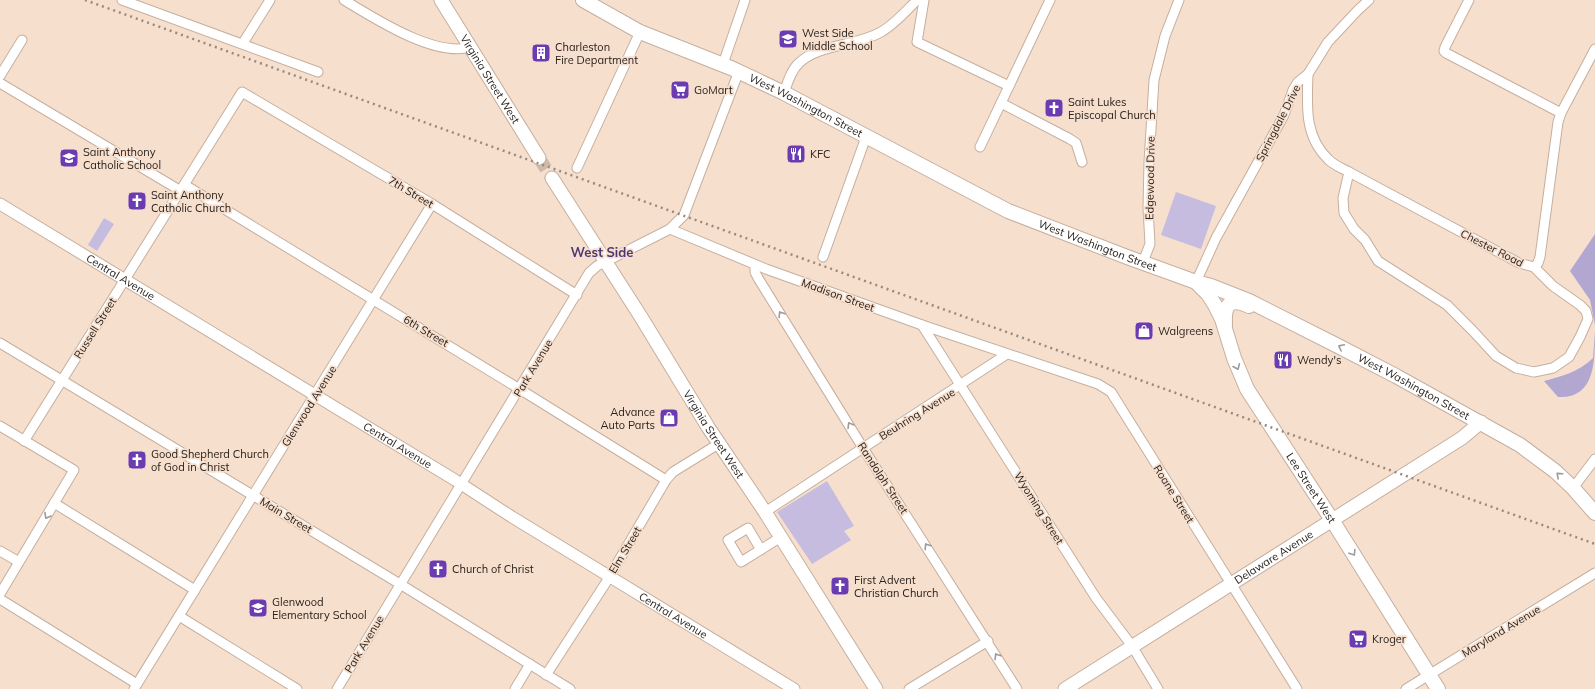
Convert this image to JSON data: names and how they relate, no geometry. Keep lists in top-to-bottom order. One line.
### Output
{"streets":{"main road":["Virginia Street West","West Washington Street","Lee Street West","Delaware Avenue"],"street":["Springdale Drive","Edgewood Drive","7th Street","Chester Road","Central Avenue","Madison Street","Russell Street","6th Street","Park Avenue","Glenwood Avenue","Beuhring Avenue","Randolph Street","Roane Street","Wyoming Street","Main Street","Elm Street","Maryland Avenue"]},"crossings":[["Virginia Street West","Park Avenue"],["Virginia Street West","Beuhring Avenue"],["Virginia Street West","Elm Street"],["West Washington Street","Springdale Drive"],["West Washington Street","Edgewood Drive"],["West Washington Street","Park Avenue"],["West Washington Street","Lee Street West"],["West Washington Street","Delaware Avenue"],["Springdale Drive","Chester Road"],["Springdale Drive","Lee Street West"],["7th Street","Russell Street"],["7th Street","Park Avenue"],["7th Street","Glenwood Avenue"],["Central Avenue","Russell Street"],["Central Avenue","Park Avenue"],["Central Avenue","Glenwood Avenue"],["Central Avenue","Elm Street"],["Madison Street","Park Avenue"],["Madison Street","Beuhring Avenue"],["Madison Street","Randolph Street"],["Madison Street","Roane Street"],["Madison Street","Wyoming Street"],["Russell Street","6th Street"],["Russell Street","Main Street"],["6th Street","Park Avenue"],["6th Street","Glenwood Avenue"],["6th Street","Elm Street"],["Park Avenue","Main Street"],["Glenwood Avenue","Main Street"],["Beuhring Avenue","Randolph Street"],["Beuhring Avenue","Roane Street"],["Beuhring Avenue","Wyoming Street"],["Lee Street West","Delaware Avenue"],["Lee Street West","Maryland Avenue"],["Roane Street","Delaware Avenue"],["Wyoming Street","Delaware Avenue"],["Main Street","Elm Street"]],"one_way":["Randolph Street","Lee Street West"],"districts":["West Side"],"places":{"school or university":["West Side Middle School","Saint Anthony Catholic School","Glenwood Elementary School"],"building":["Charleston Fire Department"],"supermarket":["GoMart","Kroger"],"church":["Saint Lukes Episcopal Church","Saint Anthony Catholic Church","Good Shepherd Church of God in Christ","Church of Christ","First Advent Christian Church"],"restaurant":["KFC","Wendy's"],"shop":["Walgreens","Advance Auto Parts"]}}
